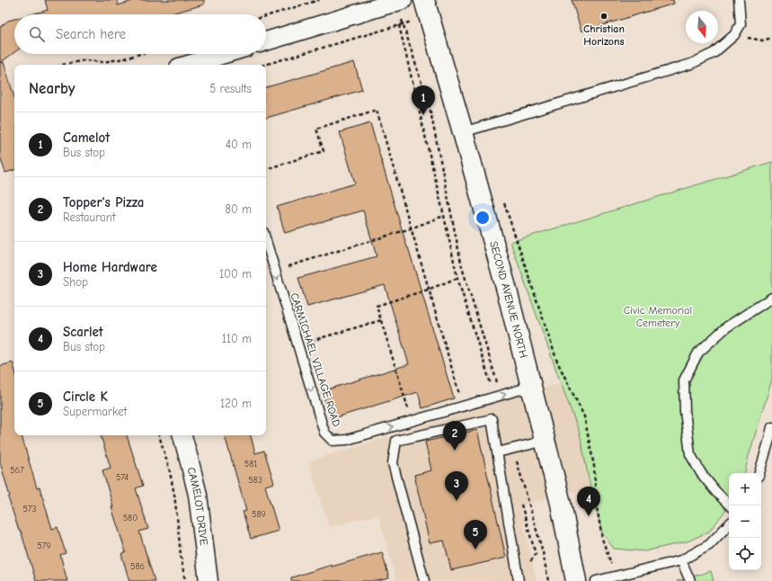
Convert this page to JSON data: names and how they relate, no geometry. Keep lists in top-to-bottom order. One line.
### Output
{"streets":{"main road":["SECOND AVENUE NORTH"],"street":["CAMELOT DRIVE"],"lane":["CARMICHAEL VILLAGE ROAD"]},"crossings":[["SECOND AVENUE NORTH","CARMICHAEL VILLAGE ROAD"]],"parks":["Civic Memorial Cemetery"],"places":["Christian Horizons"],"house_numbers":["581","567","574","583","573","589","580","579","586"],"north":"bottom","page":{"search":"Search here","heading":["Nearby","5 results"],"pins":["1","2","3","4","5"],"list":[{"mark":"1","name":"Camelot","note":"Bus stop","value":"40 m"},{"mark":"2","name":"Topper's Pizza","note":"Restaurant","value":"80 m"},{"mark":"3","name":"Home Hardware","note":"Shop","value":"100 m"},{"mark":"4","name":"Scarlet","note":"Bus stop","value":"110 m"},{"mark":"5","name":"Circle K","note":"Supermarket","value":"120 m"}],"map_buttons":["+","−"]}}
